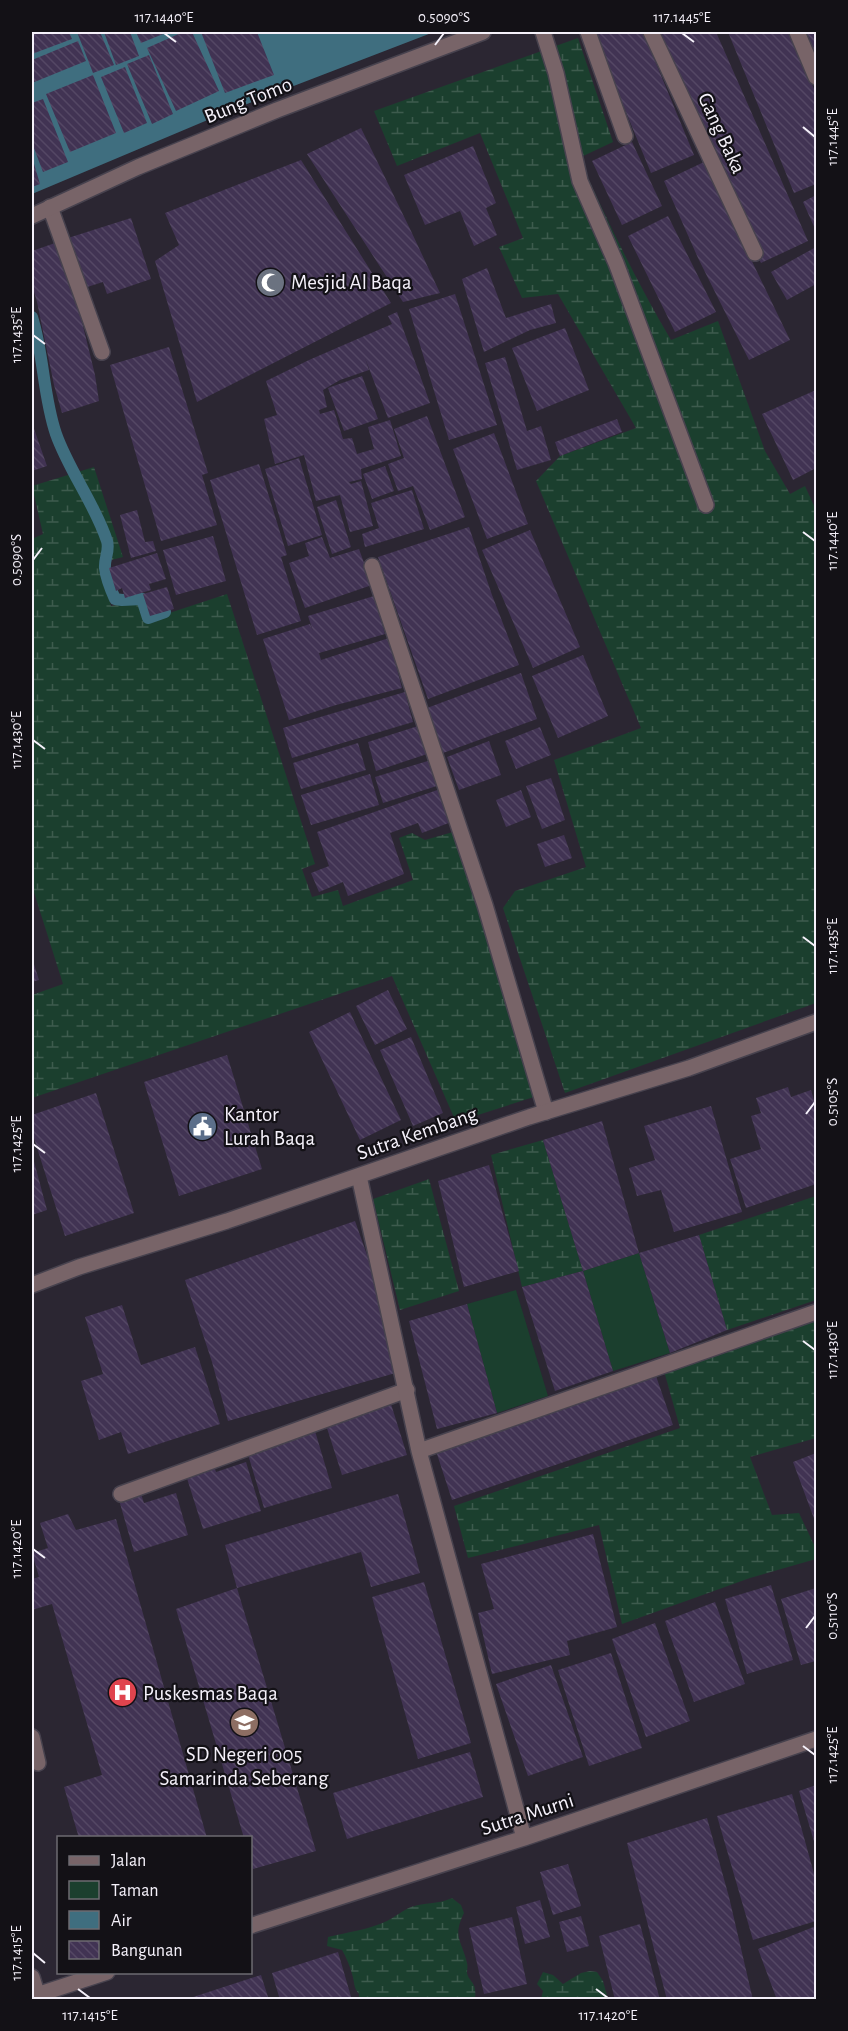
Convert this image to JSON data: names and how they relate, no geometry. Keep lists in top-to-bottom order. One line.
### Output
{"streets":{"street":["Bung Tomo","Gang Baka","Sutra Kembang","Sutra Murni"]},"places":{"mosque":["Mesjid Al Baqa"],"public building":["Kantor Lurah Baqa"],"hospital":["Puskesmas Baqa"],"school or university":["SD Negeri 005 Samarinda Seberang"]},"legend":["Jalan","Taman","Air","Bangunan"],"coordinates":["117.1440°E","0.5090°S","117.1445°E","117.1435°E","117.1430°E","0.5105°S","117.1425°E","117.1420°E","0.5110°S","117.1415°E"]}
